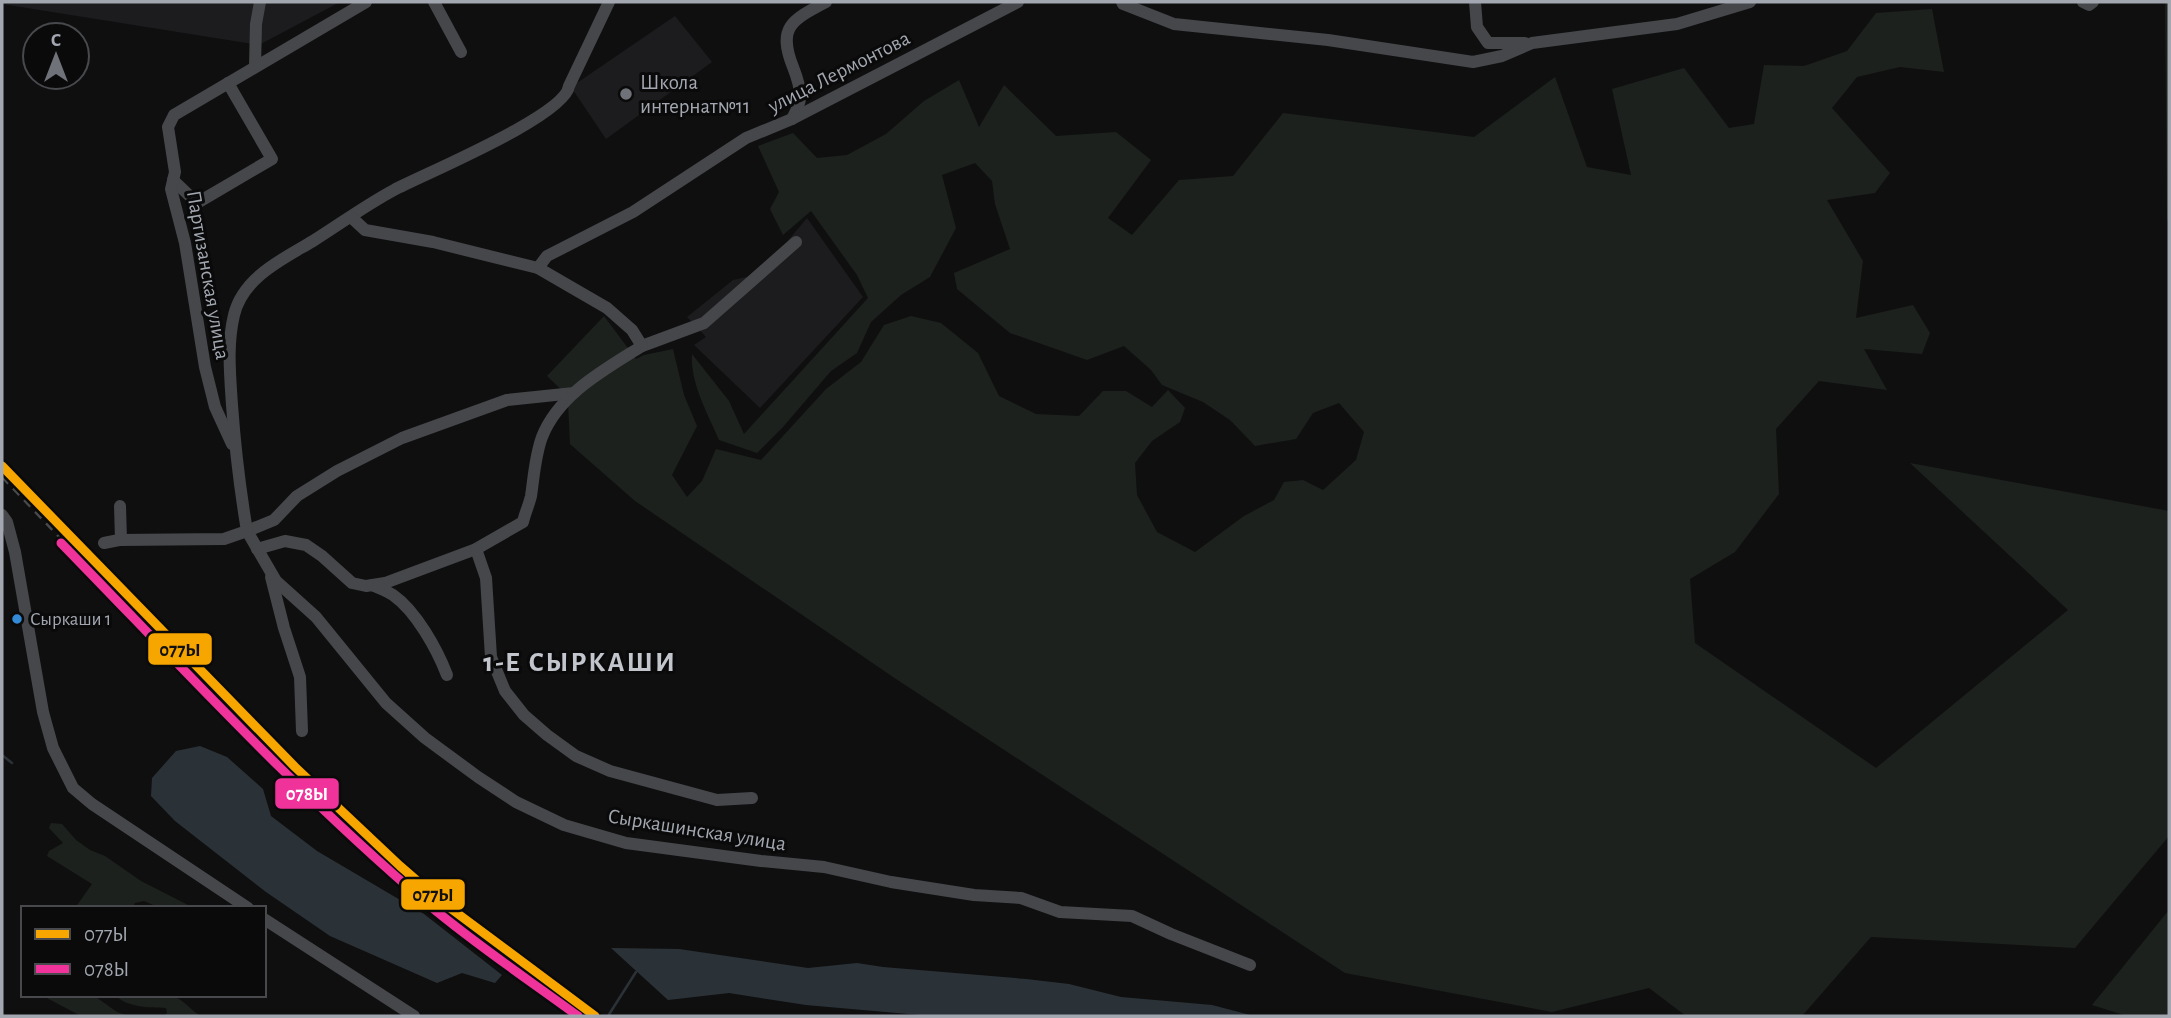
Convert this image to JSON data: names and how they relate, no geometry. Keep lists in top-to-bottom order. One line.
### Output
{"streets":{"street":["улица Лермонтова","Партизанская улица","Сыркашинская улица"]},"districts":["1-Е СЫРКАШИ"],"places":["Школа интернат№11","Сыркаши 1"],"lines":["transit line 077Ы","transit line 078Ы"],"legend":["077Ы","078Ы"],"north":"top"}
